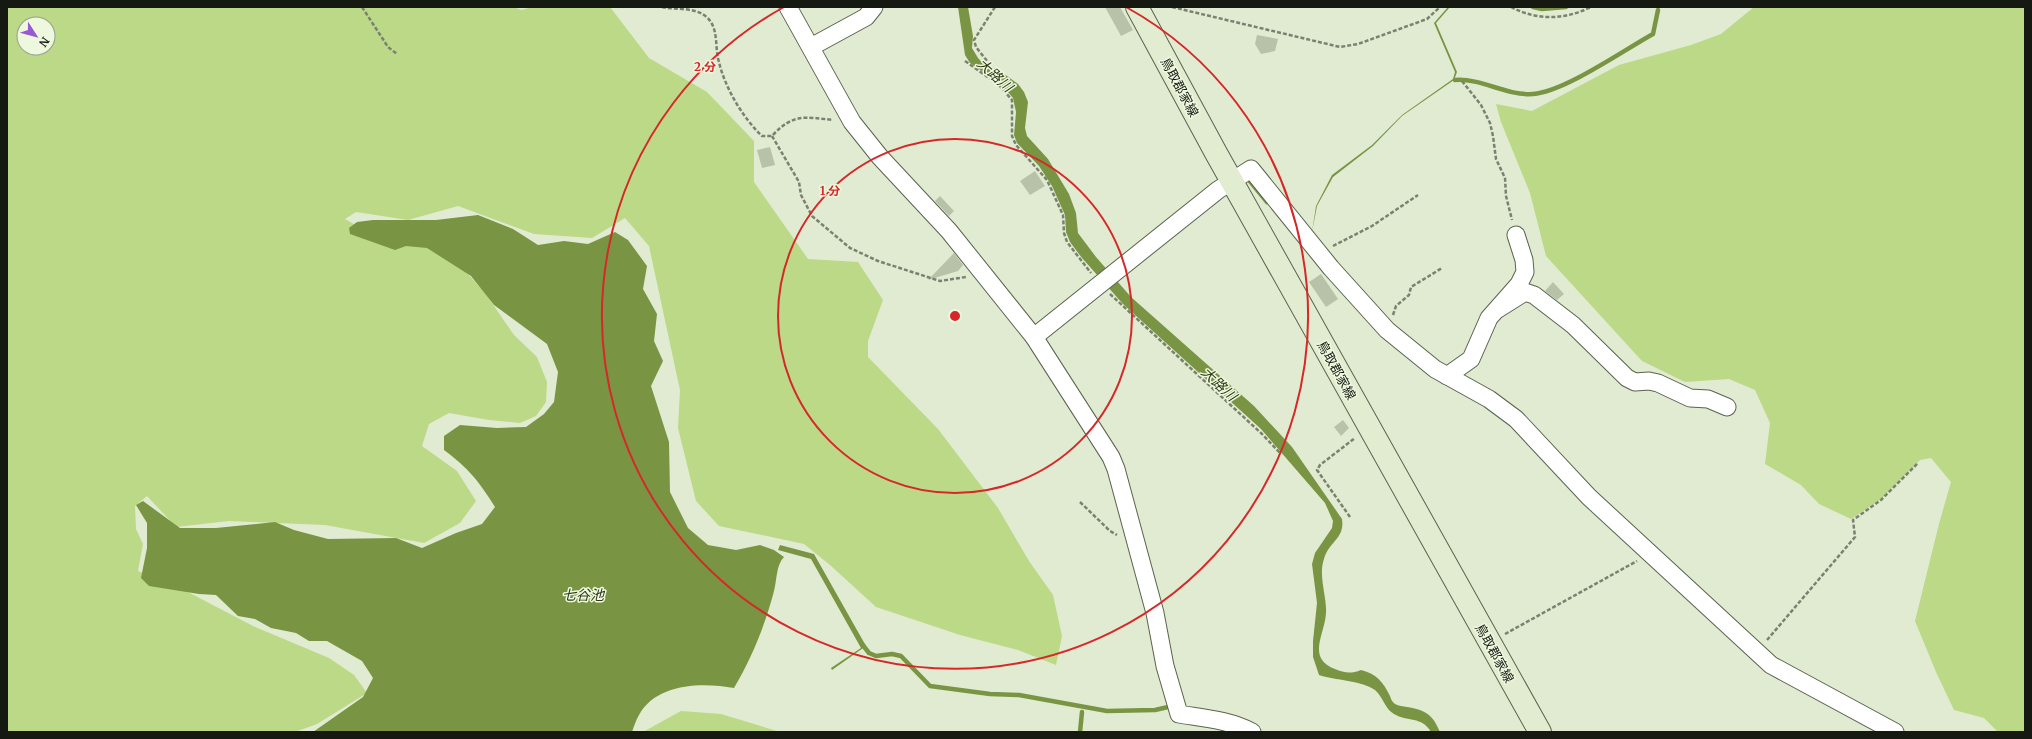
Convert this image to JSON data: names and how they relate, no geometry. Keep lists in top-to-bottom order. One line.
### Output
{"streets":{"main road":["鳥取郡家線"]},"water":["大路川","七谷池"],"north":"bottom right","rings":["2 分","1 分"]}
